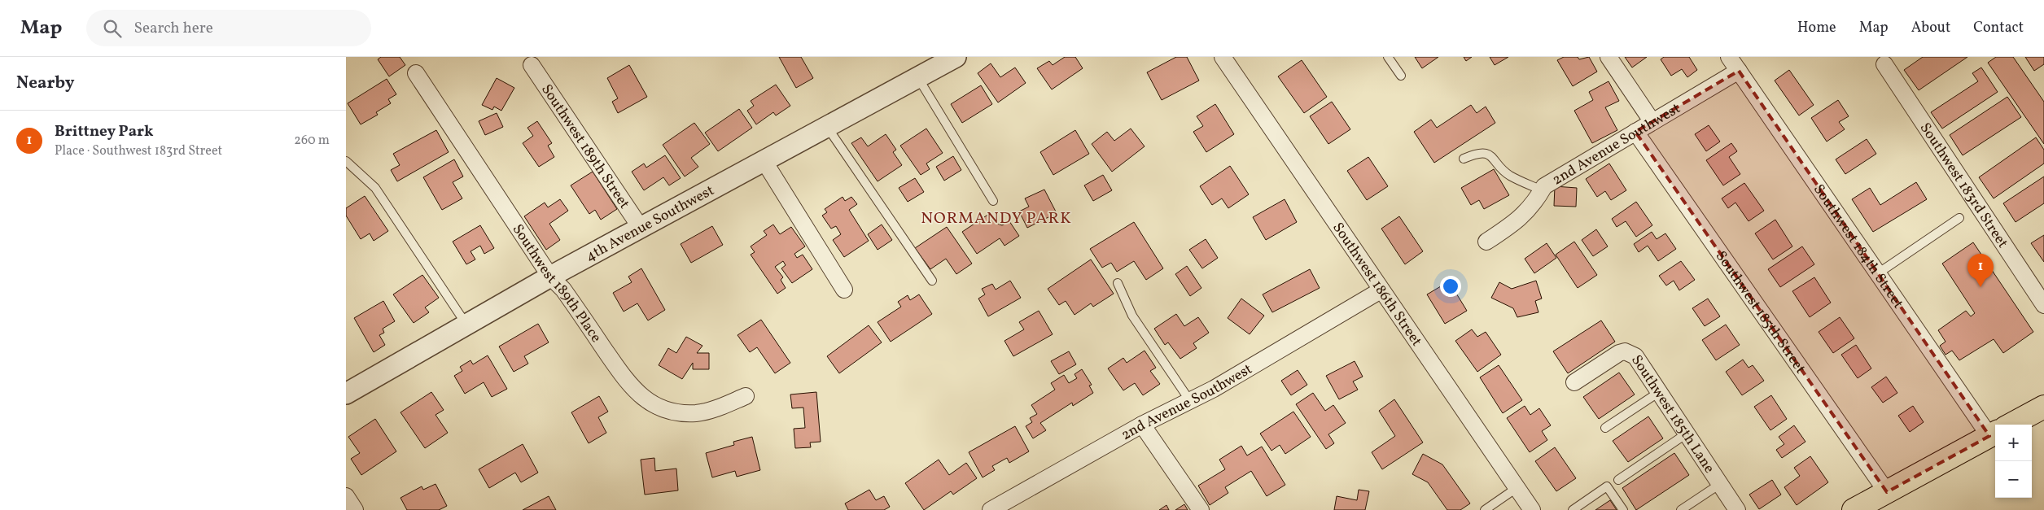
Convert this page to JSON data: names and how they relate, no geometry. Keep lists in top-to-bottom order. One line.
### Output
{"streets":{"street":["2nd Avenue Southwest","Southwest 189th Street","Southwest 183rd Street","4th Avenue Southwest","Southwest 184th Street","Southwest 189th Place","Southwest 186th Street","Southwest 185th Street","Southwest 185th Lane"]},"crossings":[["2nd Avenue Southwest","Southwest 184th Street"],["2nd Avenue Southwest","Southwest 186th Street"],["2nd Avenue Southwest","Southwest 185th Street"],["Southwest 189th Street","4th Avenue Southwest"],["4th Avenue Southwest","Southwest 189th Place"]],"districts":["NORMANDY PARK"],"page":{"header":"Map","search":"Search here","nav":["Home","Map","About","Contact"],"heading":"Nearby","list":[{"mark":"1","name":"Brittney Park","note":"Place · Southwest 183rd Street","value":"260 m"}],"pins":"1","map_buttons":["+","−"]}}
